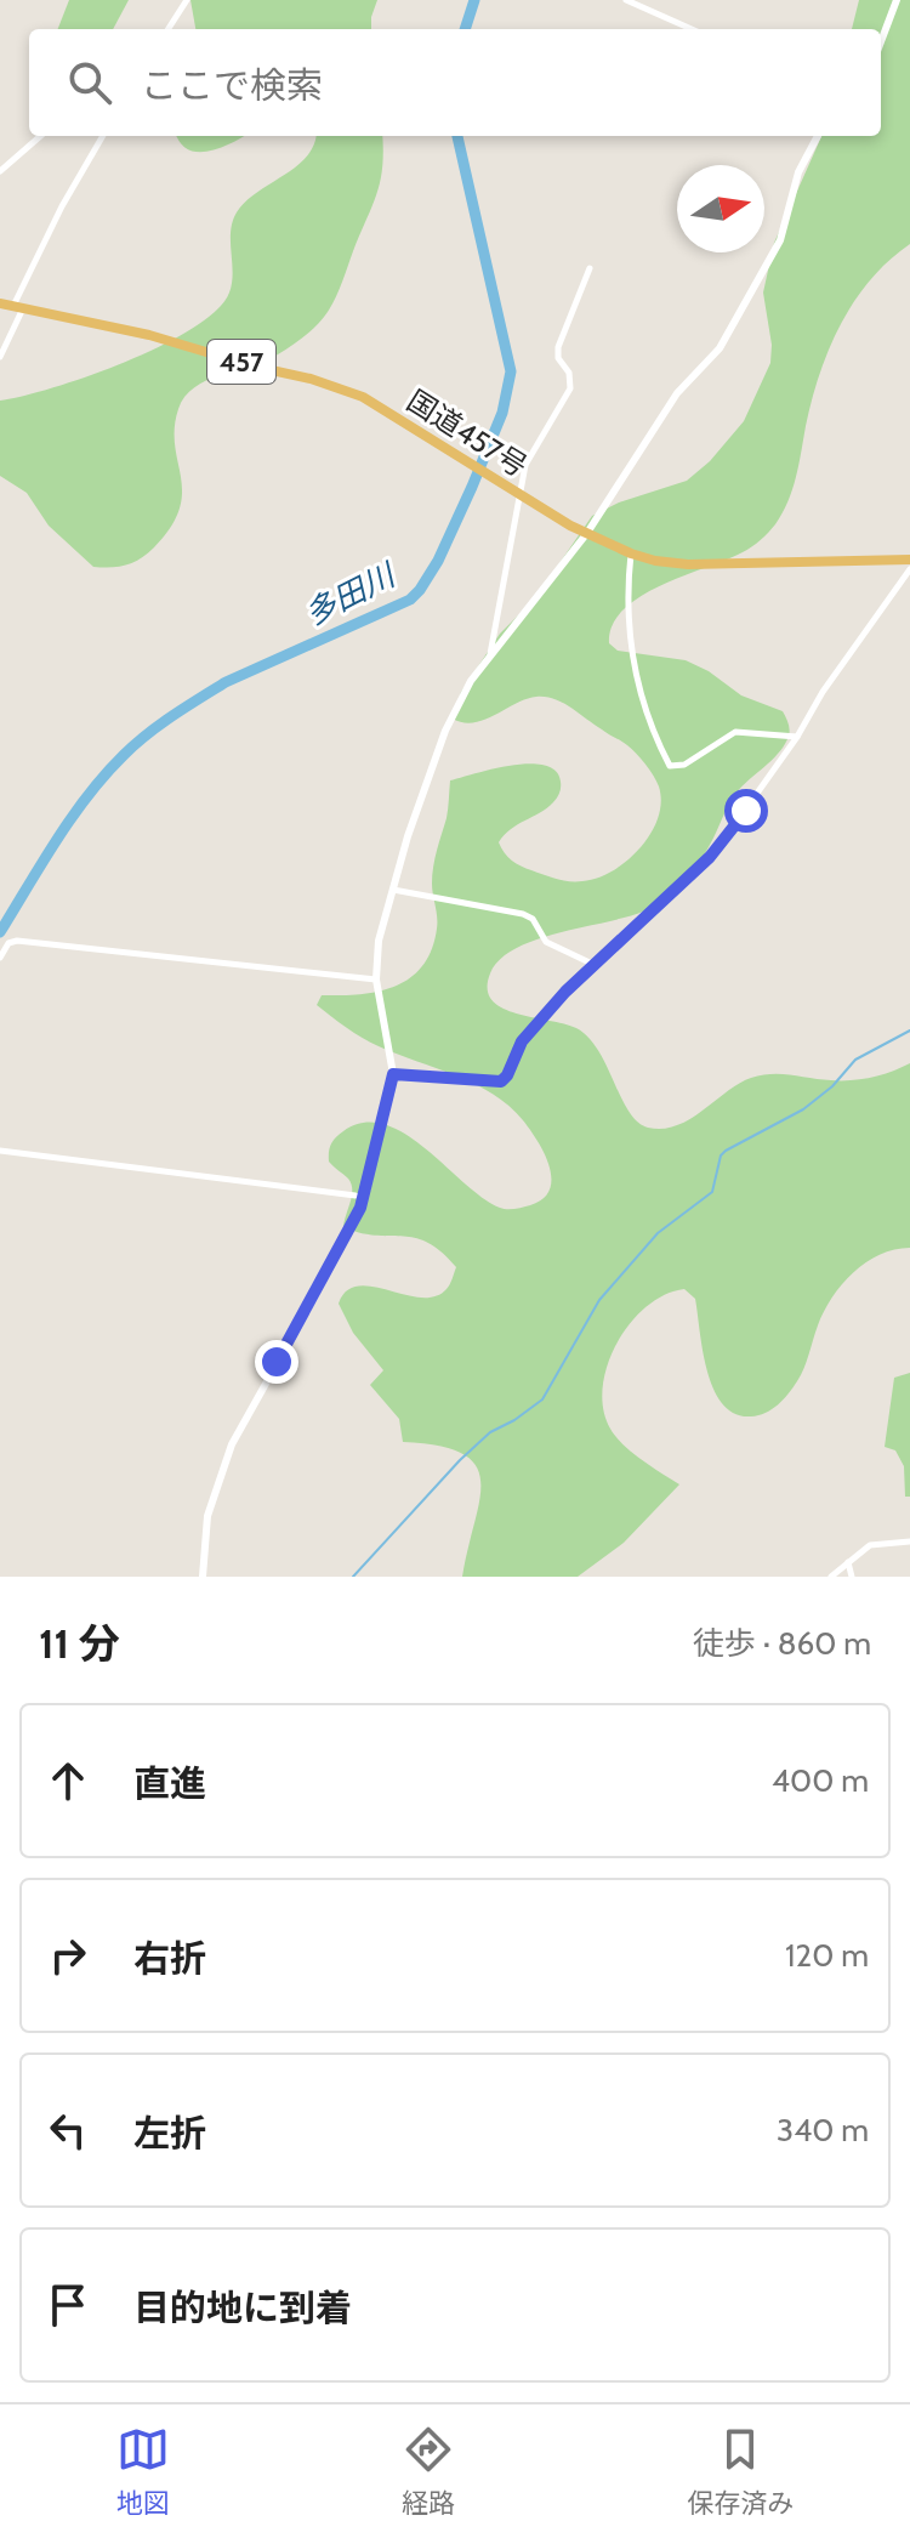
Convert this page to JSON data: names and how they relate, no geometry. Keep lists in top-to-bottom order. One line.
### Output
{"streets":{"highway":["457","国道457号"]},"water":["多田川"],"north":"right","page":{"search":"ここで検索","heading":["11 分","徒歩 · 860 m"],"list":[["直進","400 m"],["右折","120 m"],["左折","340 m"],"目的地に到着"],"nav":["地図","経路","保存済み"]}}
